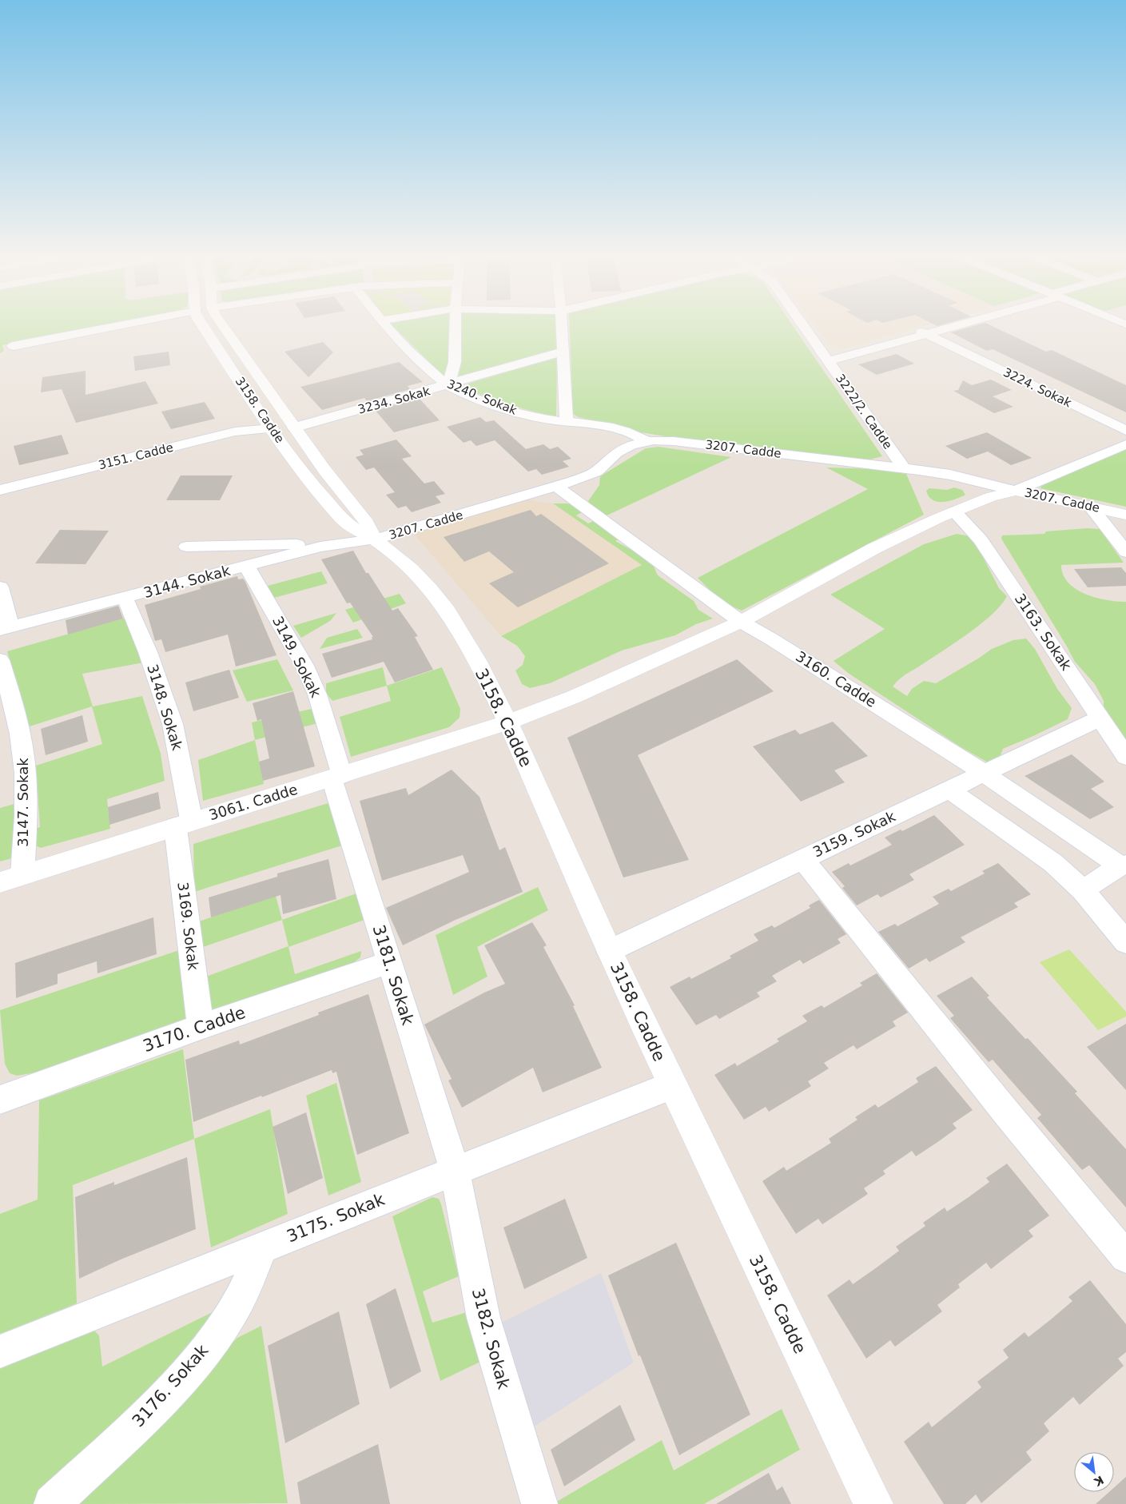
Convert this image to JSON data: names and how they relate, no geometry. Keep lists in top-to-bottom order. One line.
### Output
{"streets":{"street":["3224. Sokak","3240. Sokak","3234. Sokak","3158. Cadde","3222/2. Cadde","3207. Cadde","3151. Cadde","3144. Sokak","3163. Sokak","3149. Sokak","3160. Cadde","3148. Sokak","3147. Sokak","3061. Cadde","3159. Sokak","3169. Sokak","3181. Sokak","3170. Cadde","3175. Sokak","3182. Sokak","3176. Sokak"]},"crossings":[["3240. Sokak","3234. Sokak"],["3240. Sokak","3207. Cadde"],["3234. Sokak","3158. Cadde"],["3158. Cadde","3207. Cadde"],["3158. Cadde","3151. Cadde"],["3158. Cadde","3144. Sokak"],["3158. Cadde","3061. Cadde"],["3158. Cadde","3159. Sokak"],["3158. Cadde","3175. Sokak"],["3222/2. Cadde","3207. Cadde"],["3207. Cadde","3144. Sokak"],["3207. Cadde","3160. Cadde"],["3207. Cadde","3061. Cadde"],["3144. Sokak","3149. Sokak"],["3144. Sokak","3148. Sokak"],["3163. Sokak","3061. Cadde"],["3163. Sokak","3159. Sokak"],["3149. Sokak","3061. Cadde"],["3149. Sokak","3181. Sokak"],["3160. Cadde","3061. Cadde"],["3160. Cadde","3159. Sokak"],["3148. Sokak","3061. Cadde"],["3148. Sokak","3169. Sokak"],["3147. Sokak","3061. Cadde"],["3061. Cadde","3169. Sokak"],["3061. Cadde","3181. Sokak"],["3169. Sokak","3170. Cadde"],["3181. Sokak","3170. Cadde"],["3181. Sokak","3175. Sokak"],["3181. Sokak","3182. Sokak"],["3175. Sokak","3182. Sokak"],["3175. Sokak","3176. Sokak"]],"north":"bottom right"}
